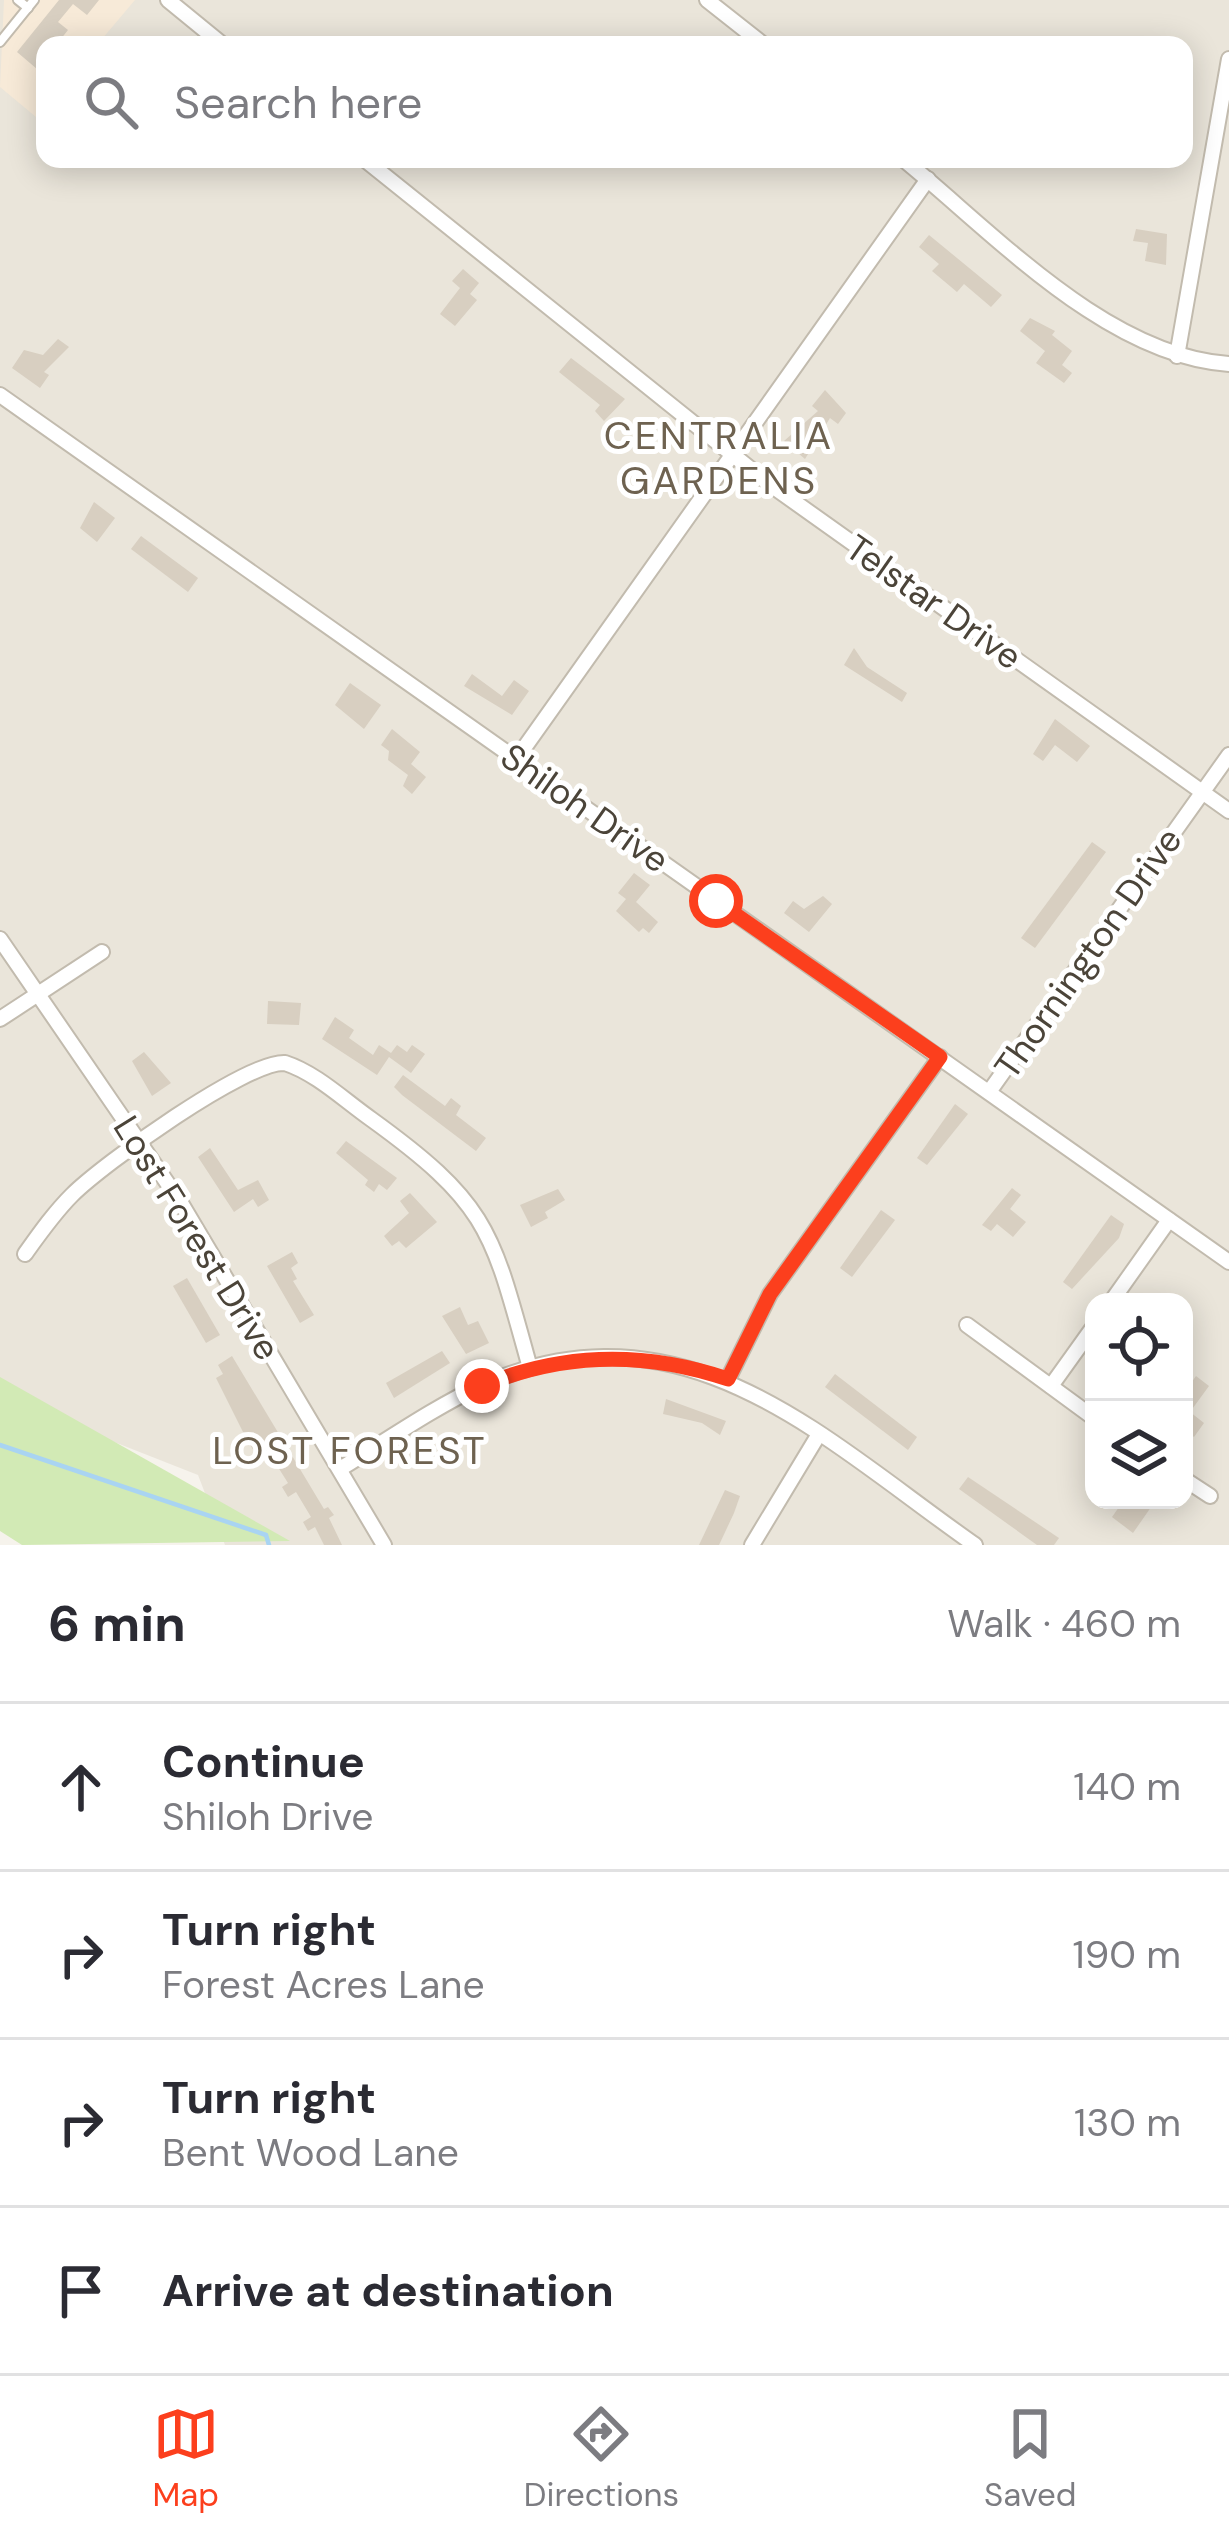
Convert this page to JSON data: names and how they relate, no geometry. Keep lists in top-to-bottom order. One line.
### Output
{"streets":{"street":["Telstar Drive","Shiloh Drive","Thornington Drive","Lost Forest Drive"]},"crossings":[["Telstar Drive","Thornington Drive"],["Shiloh Drive","Thornington Drive"]],"districts":["CENTRALIA GARDENS","LOST FOREST"],"page":{"search":"Search here","heading":["6 min","Walk · 460 m"],"list":[["Continue","Shiloh Drive","140 m"],["Turn right","Forest Acres Lane","190 m"],["Turn right","Bent Wood Lane","130 m"],"Arrive at destination"],"nav":["Map","Directions","Saved"]}}
